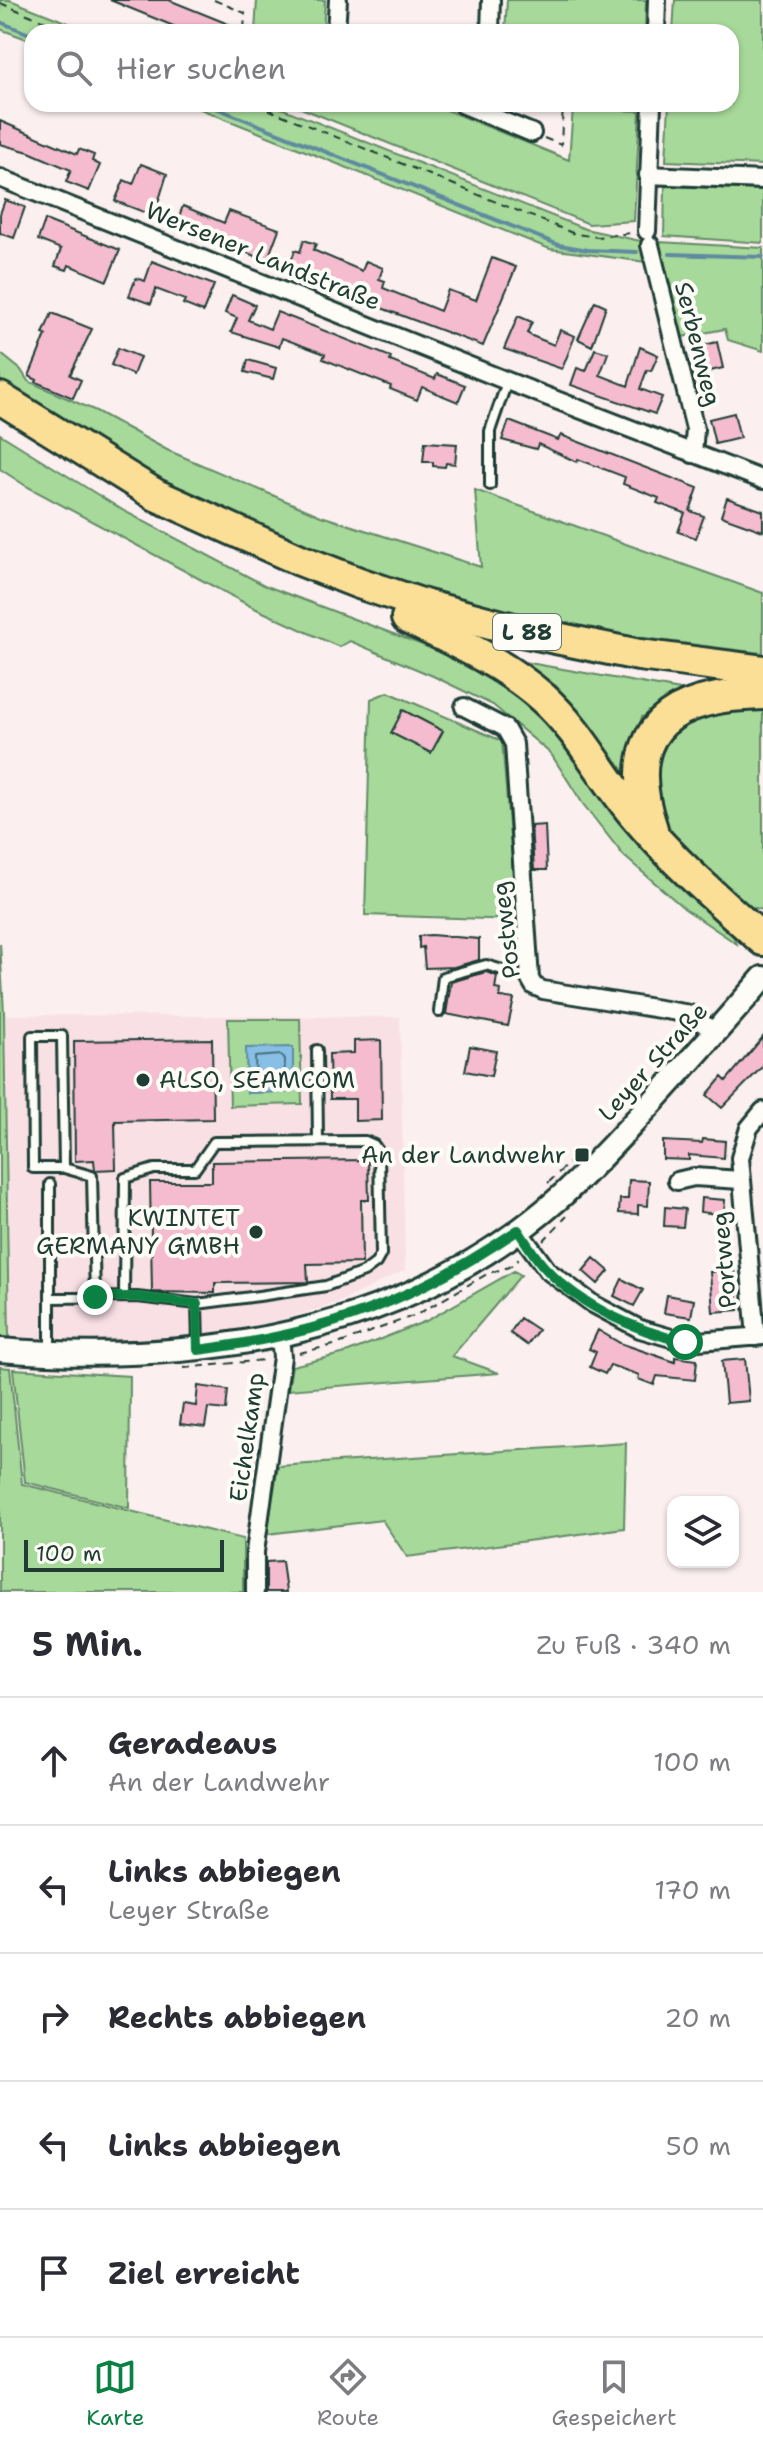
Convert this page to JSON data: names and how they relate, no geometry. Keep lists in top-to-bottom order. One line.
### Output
{"streets":{"highway":["L 88"],"street":["Wersener Landstraße","Serbenweg","Postweg","Leyer Straße","Portweg","Eichelkamp"]},"crossings":[["Wersener Landstraße","Serbenweg"],["Postweg","Leyer Straße"],["Leyer Straße","Eichelkamp"]],"places":{"other":["ALSO, SEAMCOM","KWINTET GERMANY GMBH"],"transit":["An der Landwehr"]},"scale_bar":"100 m","page":{"search":"Hier suchen","scale":"100 m","heading":["5 Min.","Zu Fuß · 340 m"],"list":[["Geradeaus","An der Landwehr","100 m"],["Links abbiegen","Leyer Straße","170 m"],["Rechts abbiegen","20 m"],["Links abbiegen","50 m"],"Ziel erreicht"],"nav":["Karte","Route","Gespeichert"]}}
